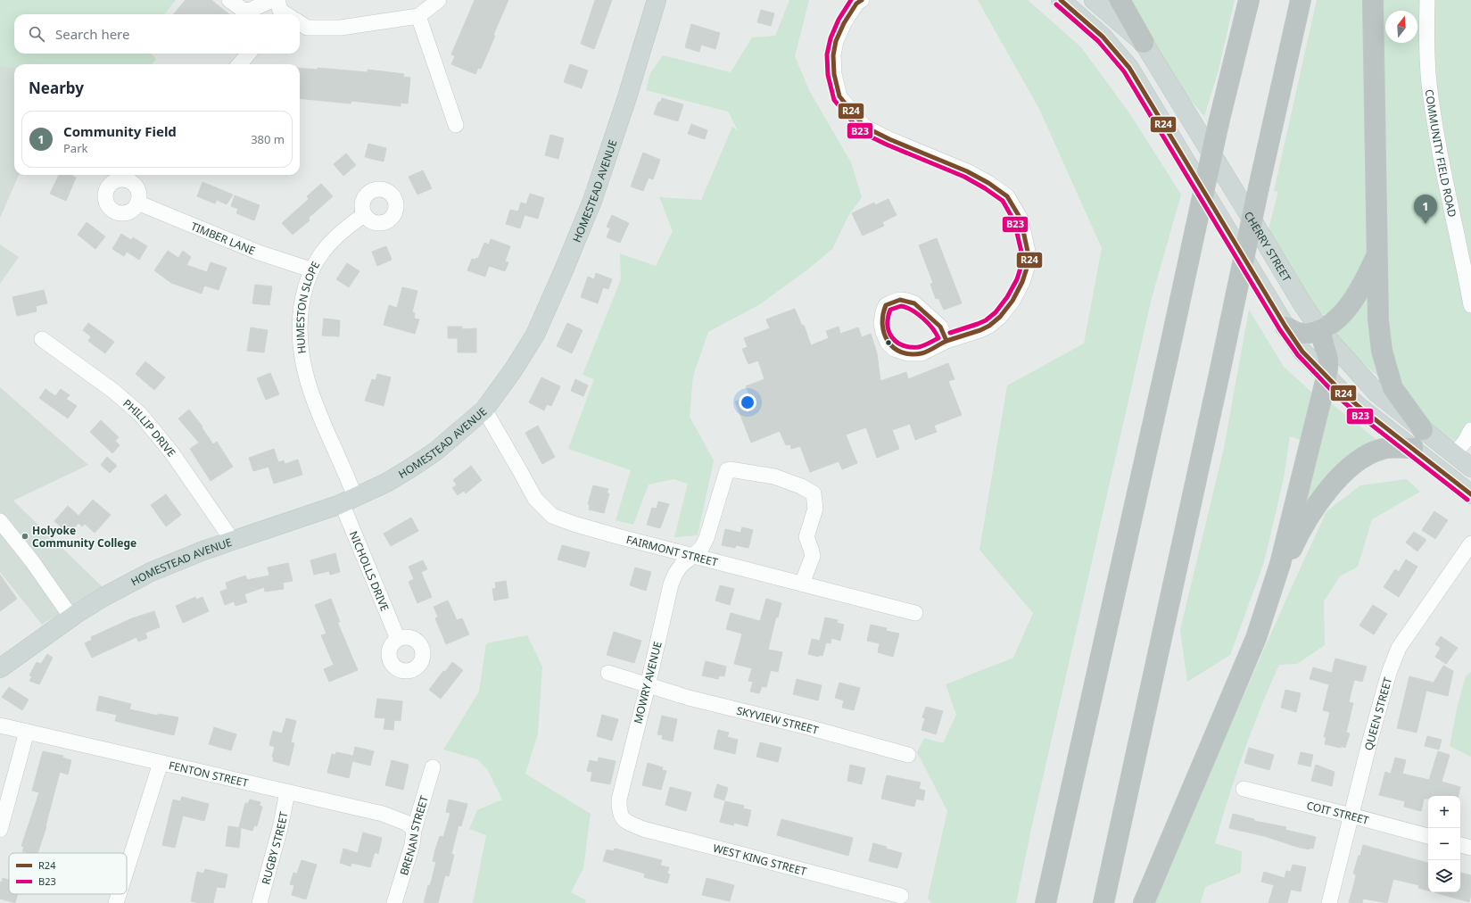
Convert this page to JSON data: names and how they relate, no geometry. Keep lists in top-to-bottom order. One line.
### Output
{"streets":{"main road":["HOMESTEAD AVENUE","CHERRY STREET"],"street":["COMMUNITY FIELD ROAD","TIMBER LANE","HUMESTON SLOPE","PHILLIP DRIVE","FAIRMONT STREET","NICHOLLS DRIVE","MOWRY AVENUE","QUEEN STREET","SKYVIEW STREET","FENTON STREET","COIT STREET","BRENAN STREET","RUGBY STREET","WEST KING STREET"]},"crossings":[["HOMESTEAD AVENUE","HUMESTON SLOPE"],["HOMESTEAD AVENUE","PHILLIP DRIVE"],["HOMESTEAD AVENUE","FAIRMONT STREET"],["HOMESTEAD AVENUE","NICHOLLS DRIVE"],["TIMBER LANE","HUMESTON SLOPE"],["HUMESTON SLOPE","NICHOLLS DRIVE"],["FAIRMONT STREET","MOWRY AVENUE"],["MOWRY AVENUE","SKYVIEW STREET"],["MOWRY AVENUE","WEST KING STREET"],["QUEEN STREET","COIT STREET"],["FENTON STREET","BRENAN STREET"],["FENTON STREET","RUGBY STREET"]],"places":["Holyoke Community College"],"lines":["transit line R24","transit line B23"],"legend":["R24","B23"],"north":"top","page":{"search":"Search here","heading":"Nearby","list":[{"mark":"1","name":"Community Field","note":"Park","value":"380 m"}],"pins":"1","map_buttons":["+","−"]}}
